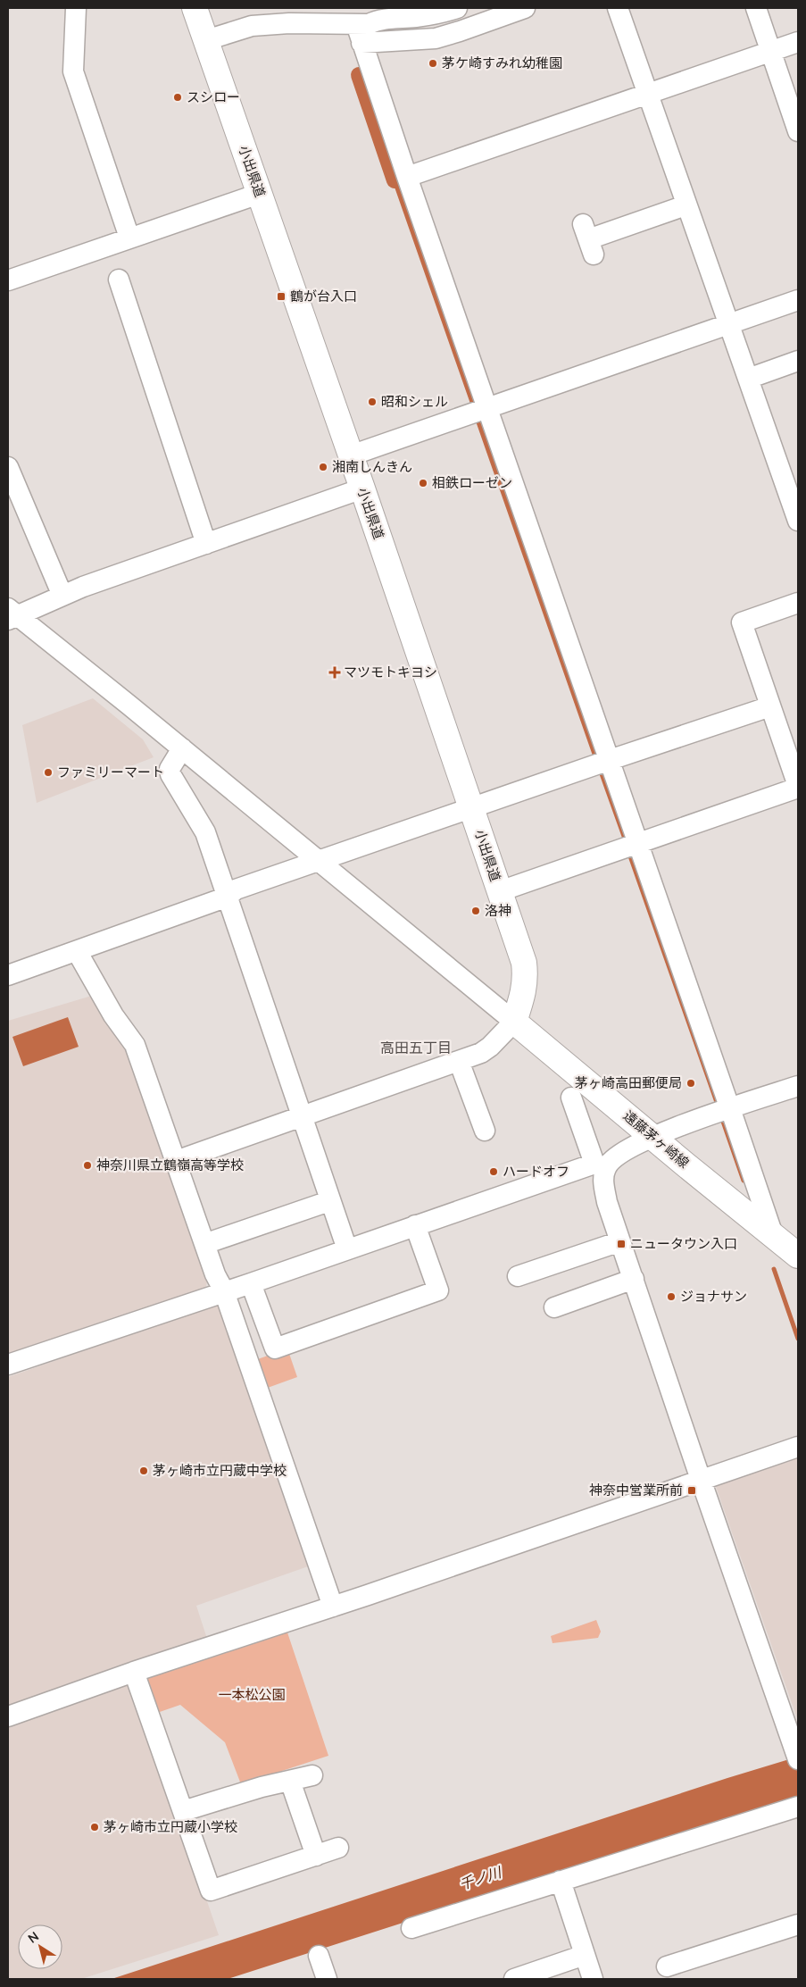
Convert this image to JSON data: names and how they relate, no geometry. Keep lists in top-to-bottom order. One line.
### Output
{"streets":{"main road":["小出県道","遠藤茅ヶ崎線"]},"crossings":[["小出県道","遠藤茅ヶ崎線"]],"districts":["高田五丁目"],"water":["千ノ川"],"parks":["一本松公園"],"places":{"other":["茅ケ崎すみれ幼稚園","スシロー","昭和シェル","湘南しんきん","相鉄ローゼン","ファミリーマート","洛神","茅ヶ崎高田郵便局","神奈川県立鶴嶺高等学校","ハードオフ","ジョナサン","茅ヶ崎市立円蔵中学校","茅ヶ崎市立円蔵小学校"],"transit":["鶴が台入口","ニュータウン入口","神奈中営業所前"],"health":["マツモトキヨシ"]},"north":"top left"}
